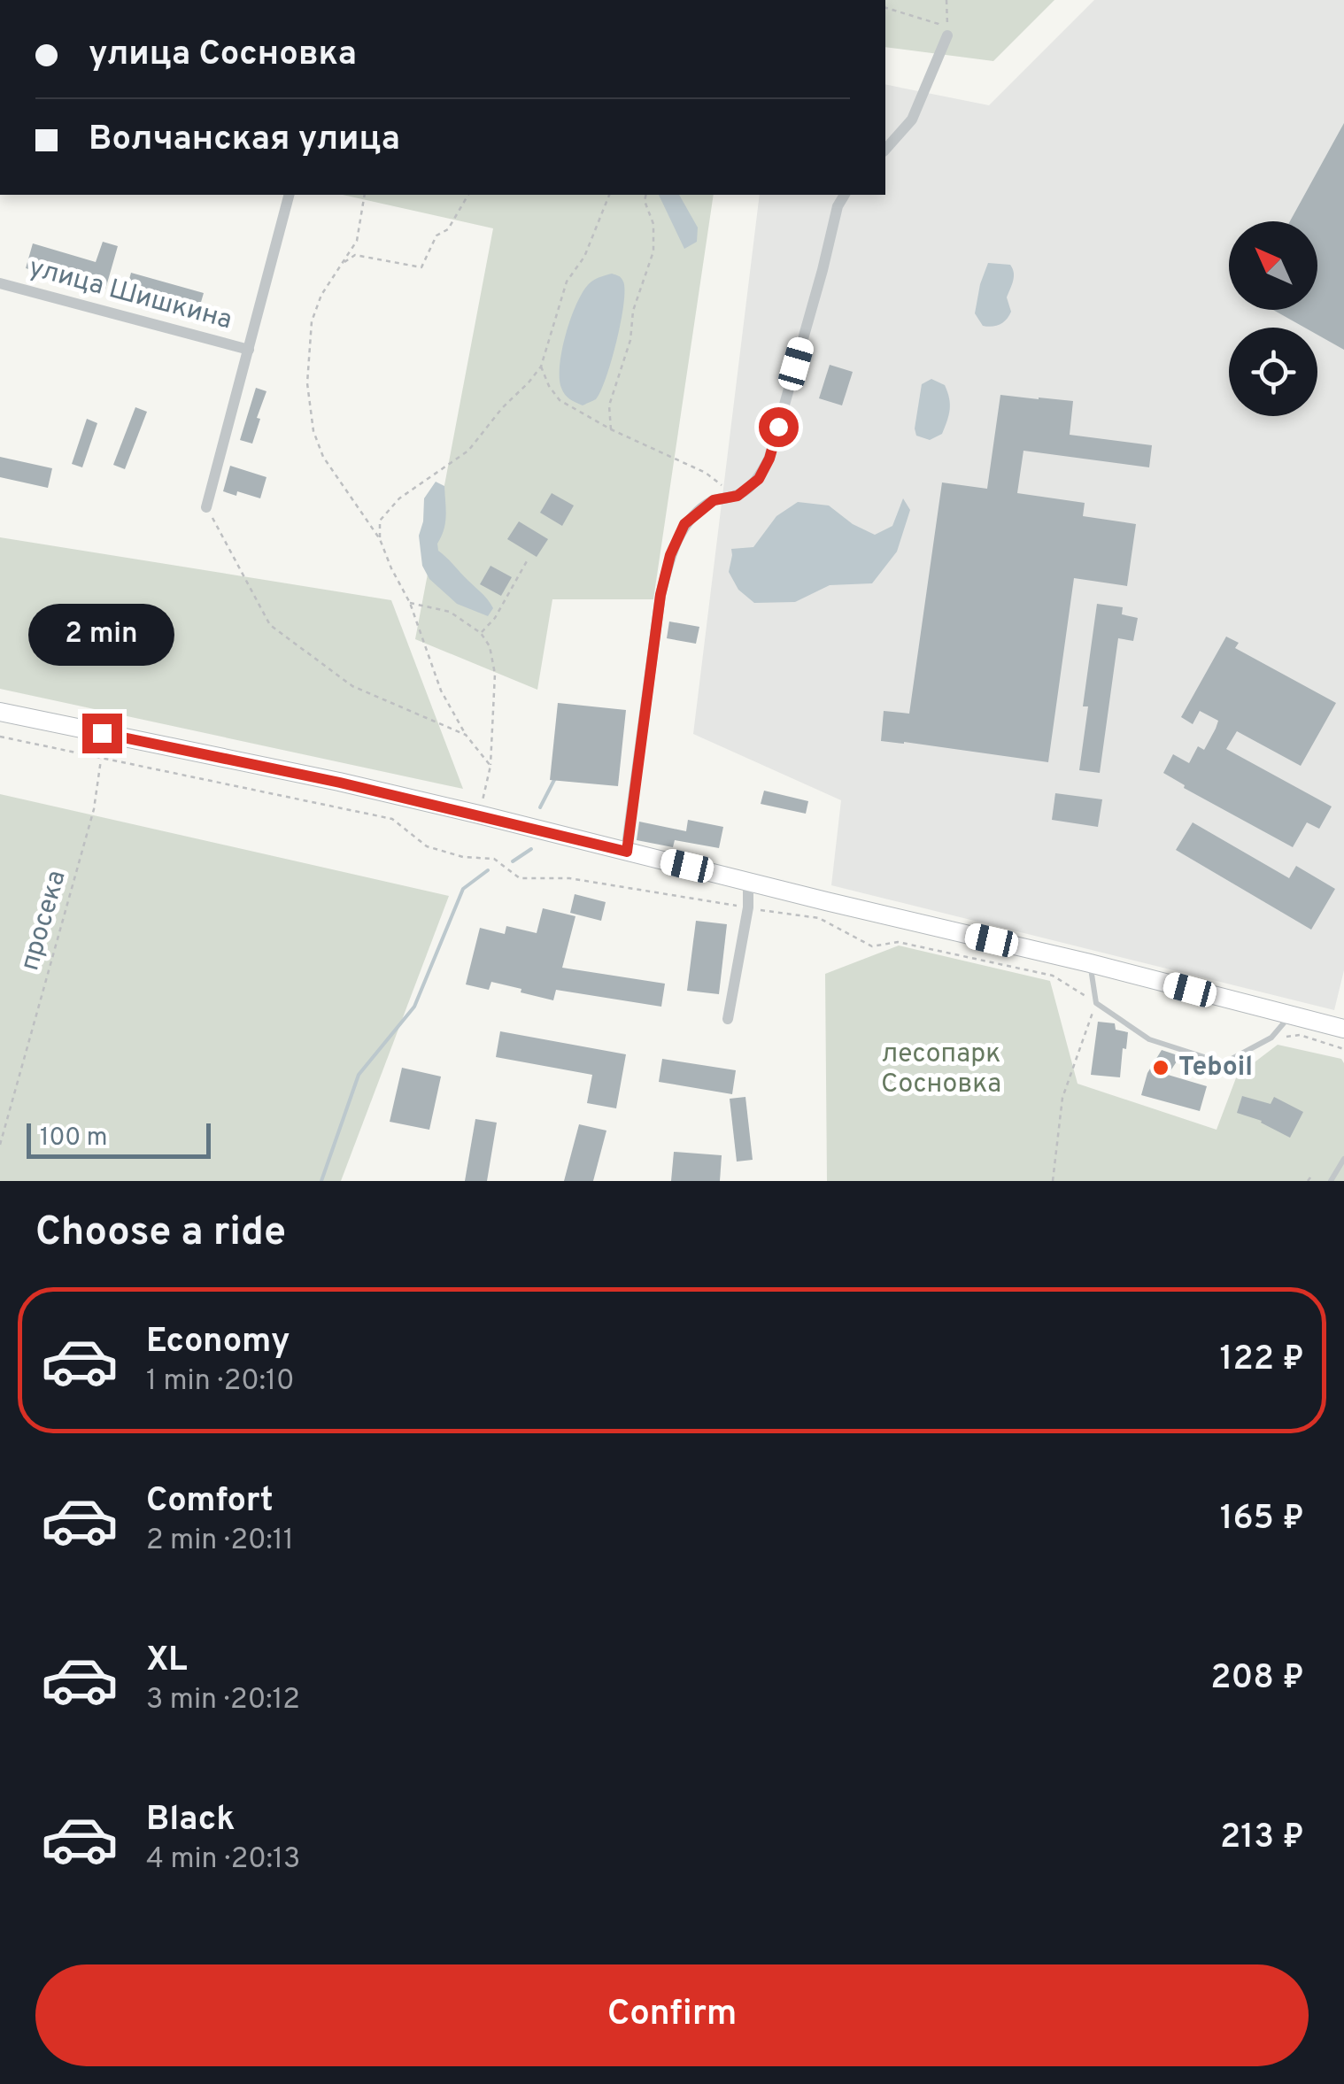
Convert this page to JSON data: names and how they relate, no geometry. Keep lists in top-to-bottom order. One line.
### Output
{"streets":{"street":["улица Шишкина"],"path":["просека"]},"parks":["лесопарк Сосновка"],"places":["Teboil"],"scale_bar":"100 m","north":"top left","page":{"banner":["улица Сосновка","Волчанская улица"],"bubble":"2 min","scale":"100 m","heading":"Choose a ride","list":[{"name":"Economy","note":"1 min · 20:10","value":"122 ₽"},{"name":"Comfort","note":"2 min · 20:11","value":"165 ₽"},{"name":"XL","note":"3 min · 20:12","value":"208 ₽"},{"name":"Black","note":"4 min · 20:13","value":"213 ₽"}],"buttons":"Confirm"}}
